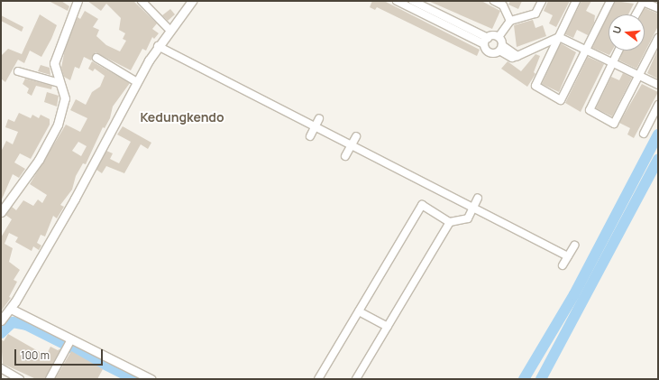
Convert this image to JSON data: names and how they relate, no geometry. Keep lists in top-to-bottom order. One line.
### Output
{"districts":["Kedungkendo"],"scale_bar":"100 m","north":"left"}
